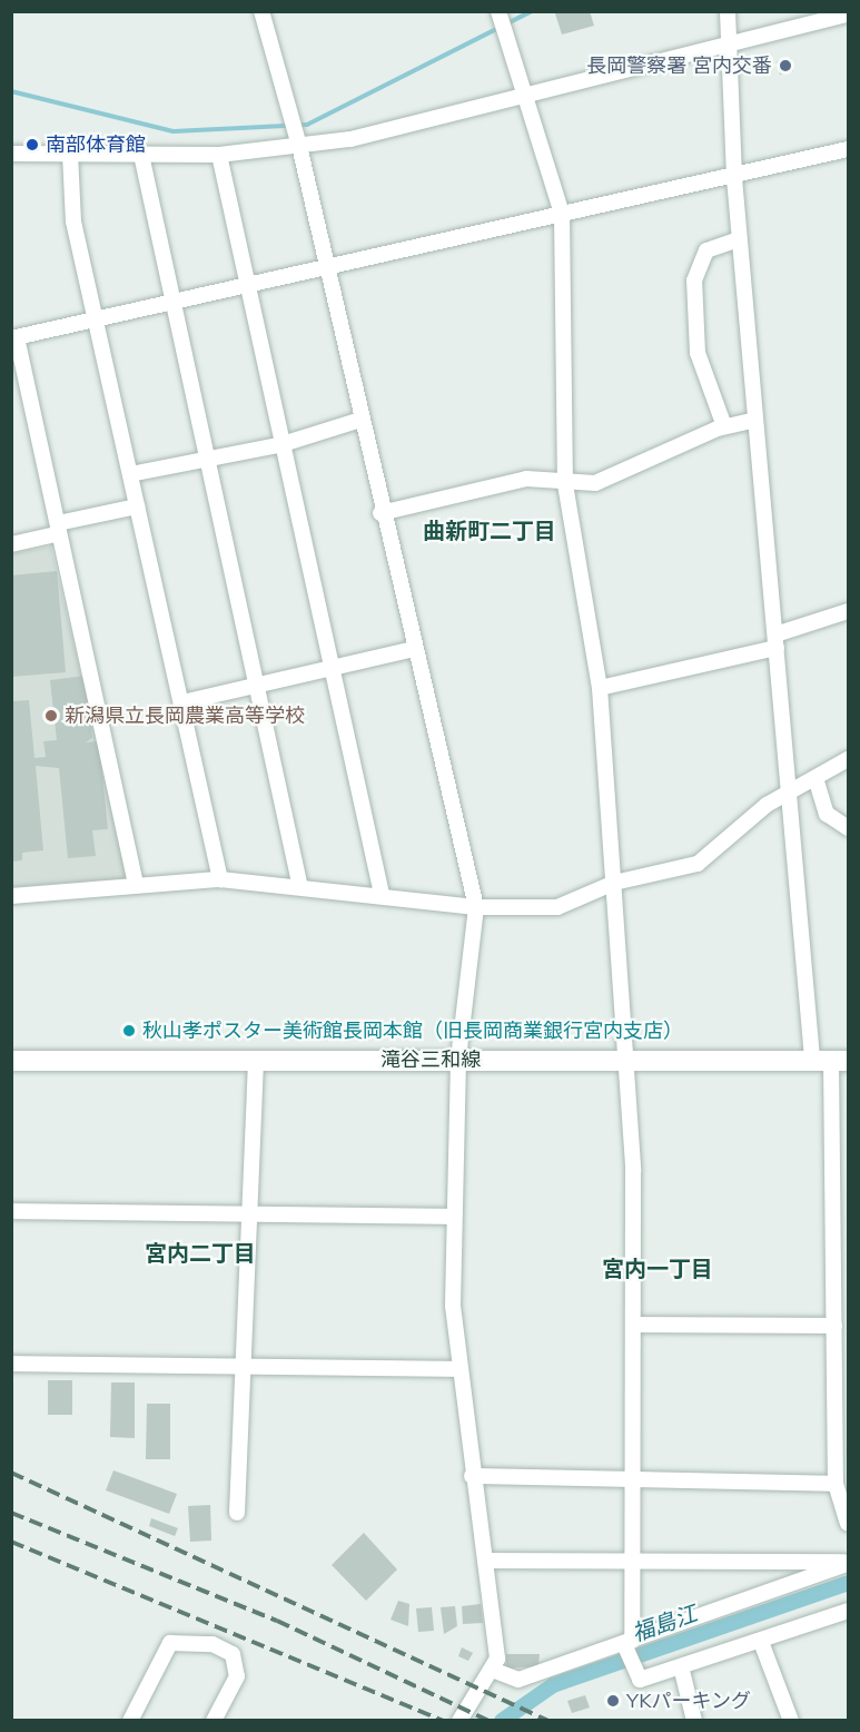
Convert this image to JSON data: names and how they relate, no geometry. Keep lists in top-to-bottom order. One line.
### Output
{"streets":{"main road":["滝谷三和線"]},"districts":["曲新町二丁目","宮内二丁目","宮内一丁目"],"water":["福島江"],"places":["長岡警察署 宮内交番","南部体育館","新潟県立長岡農業高等学校","秋山孝ポスター美術館長岡本館（旧長岡商業銀行宮内支店）","YKパーキング"]}
